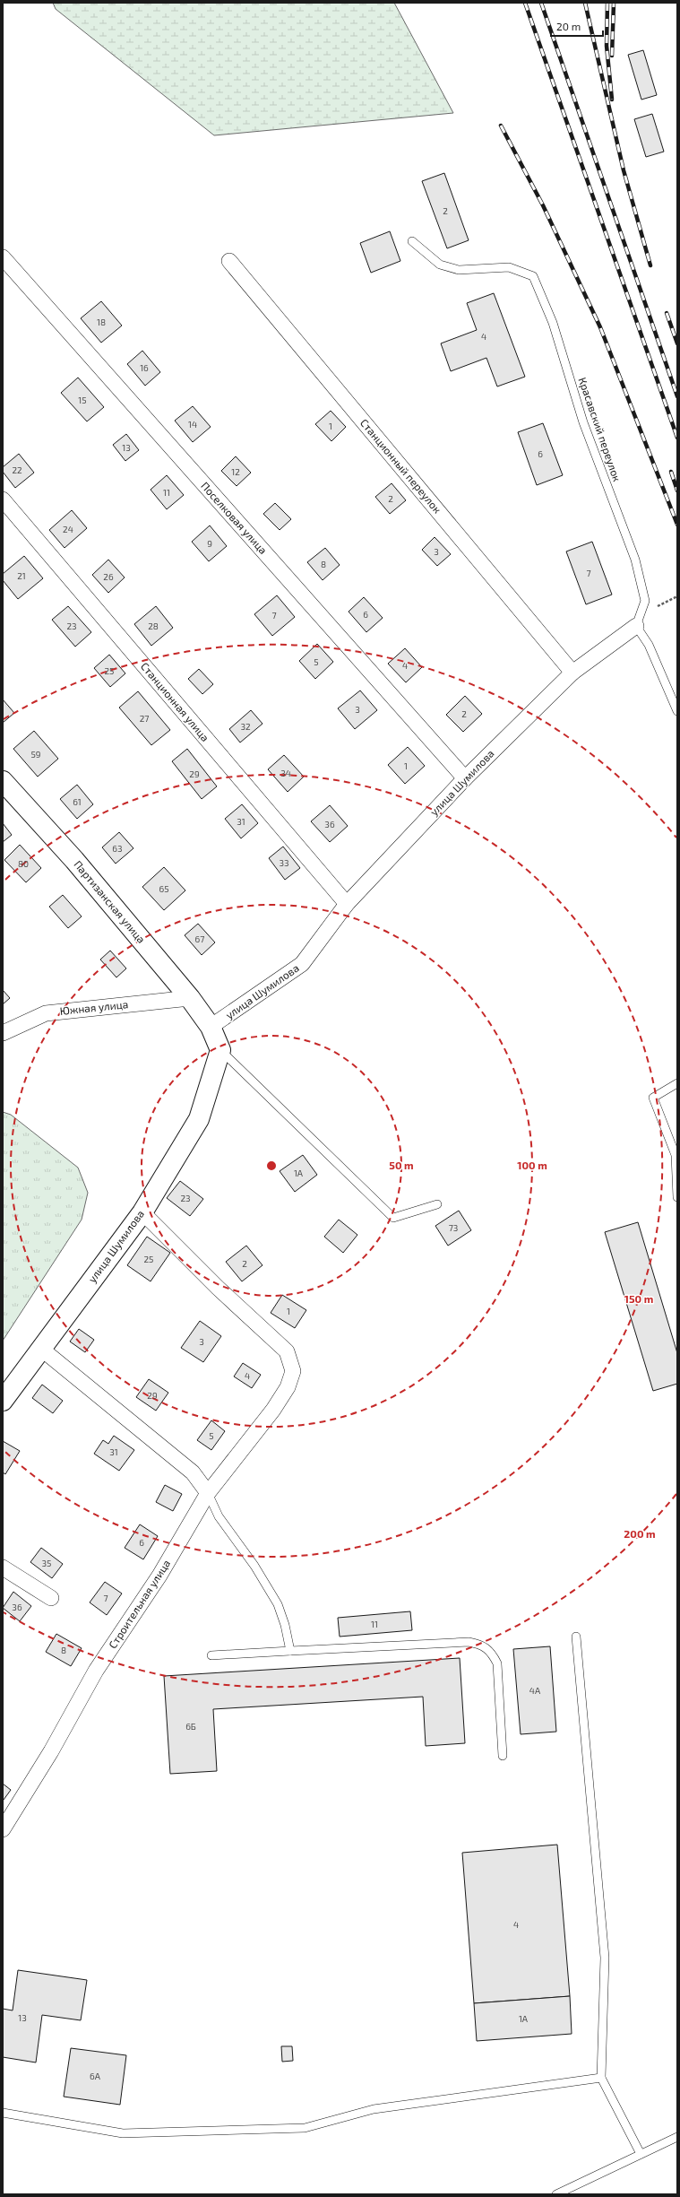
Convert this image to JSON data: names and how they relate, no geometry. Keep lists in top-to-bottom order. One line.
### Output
{"streets":{"main road":["улица Шумилова","Партизанская улица"],"street":["Станционный переулок","Поселковая улица","Станционная улица","Южная улица","Строительная улица"],"lane":["Красавский переулок"]},"crossings":[["Красавский переулок","улица Шумилова"],["Станционный переулок","улица Шумилова"],["Поселковая улица","улица Шумилова"],["Станционная улица","улица Шумилова"],["улица Шумилова","Партизанская улица"],["улица Шумилова","Строительная улица"],["Партизанская улица","Южная улица"]],"house_numbers":["2","18","4","16","15","14","1","13","6","22","12","11","2","24","9","3","8","7","21","26","6","7","23","28","5","4","25","3","2","27","32","59","1","34","29","61","31","36","63","33","80","65","67","1А","23","73","25","2","1","3","4","29","5","31","6","35","7","36","11","8","4А","6Б","4","13","1А","6А"],"scale_bar":"20 m","rings":["50 m","100 m","150 m","200 m"]}
